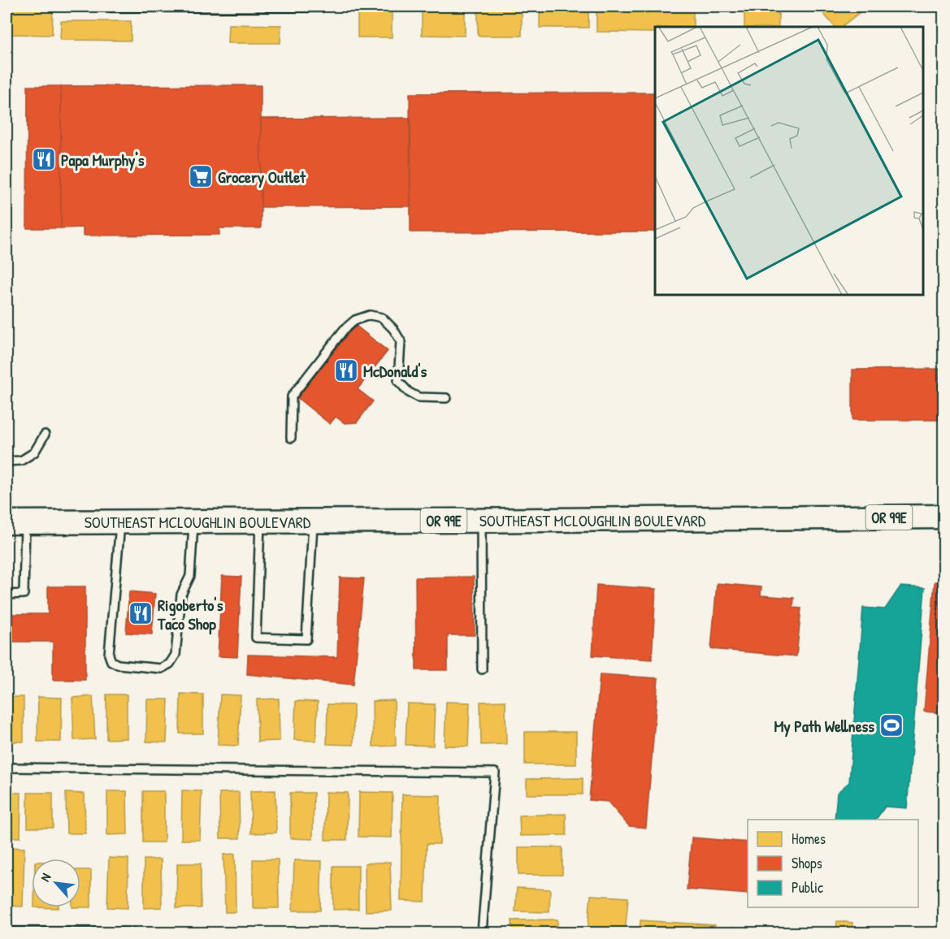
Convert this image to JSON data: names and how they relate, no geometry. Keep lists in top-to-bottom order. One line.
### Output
{"streets":{"main road":["OR 99E","SOUTHEAST MCLOUGHLIN BOULEVARD"]},"places":{"restaurant":["Papa Murphy's","McDonald's","Rigoberto's Taco Shop"],"supermarket":["Grocery Outlet"],"sports":["My Path Wellness"]},"legend":["Homes","Shops","Public"],"north":"top left"}
